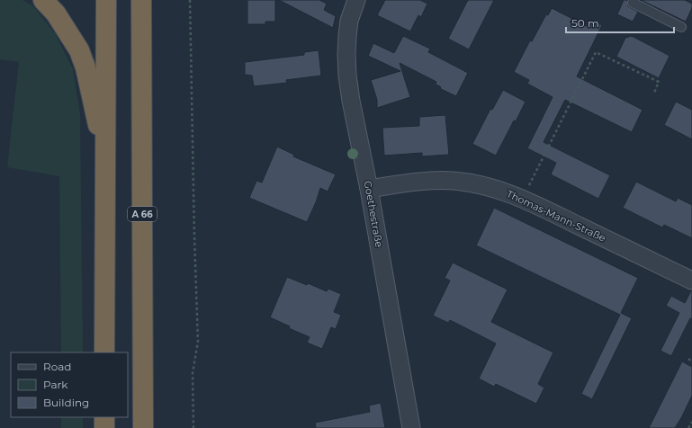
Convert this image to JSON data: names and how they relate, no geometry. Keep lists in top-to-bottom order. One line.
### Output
{"streets":{"highway":["A 66"],"street":["Goethestraße","Thomas-Mann-Straße"]},"crossings":[["Goethestraße","Thomas-Mann-Straße"]],"legend":["Road","Park","Building"],"scale_bar":"50 m"}
